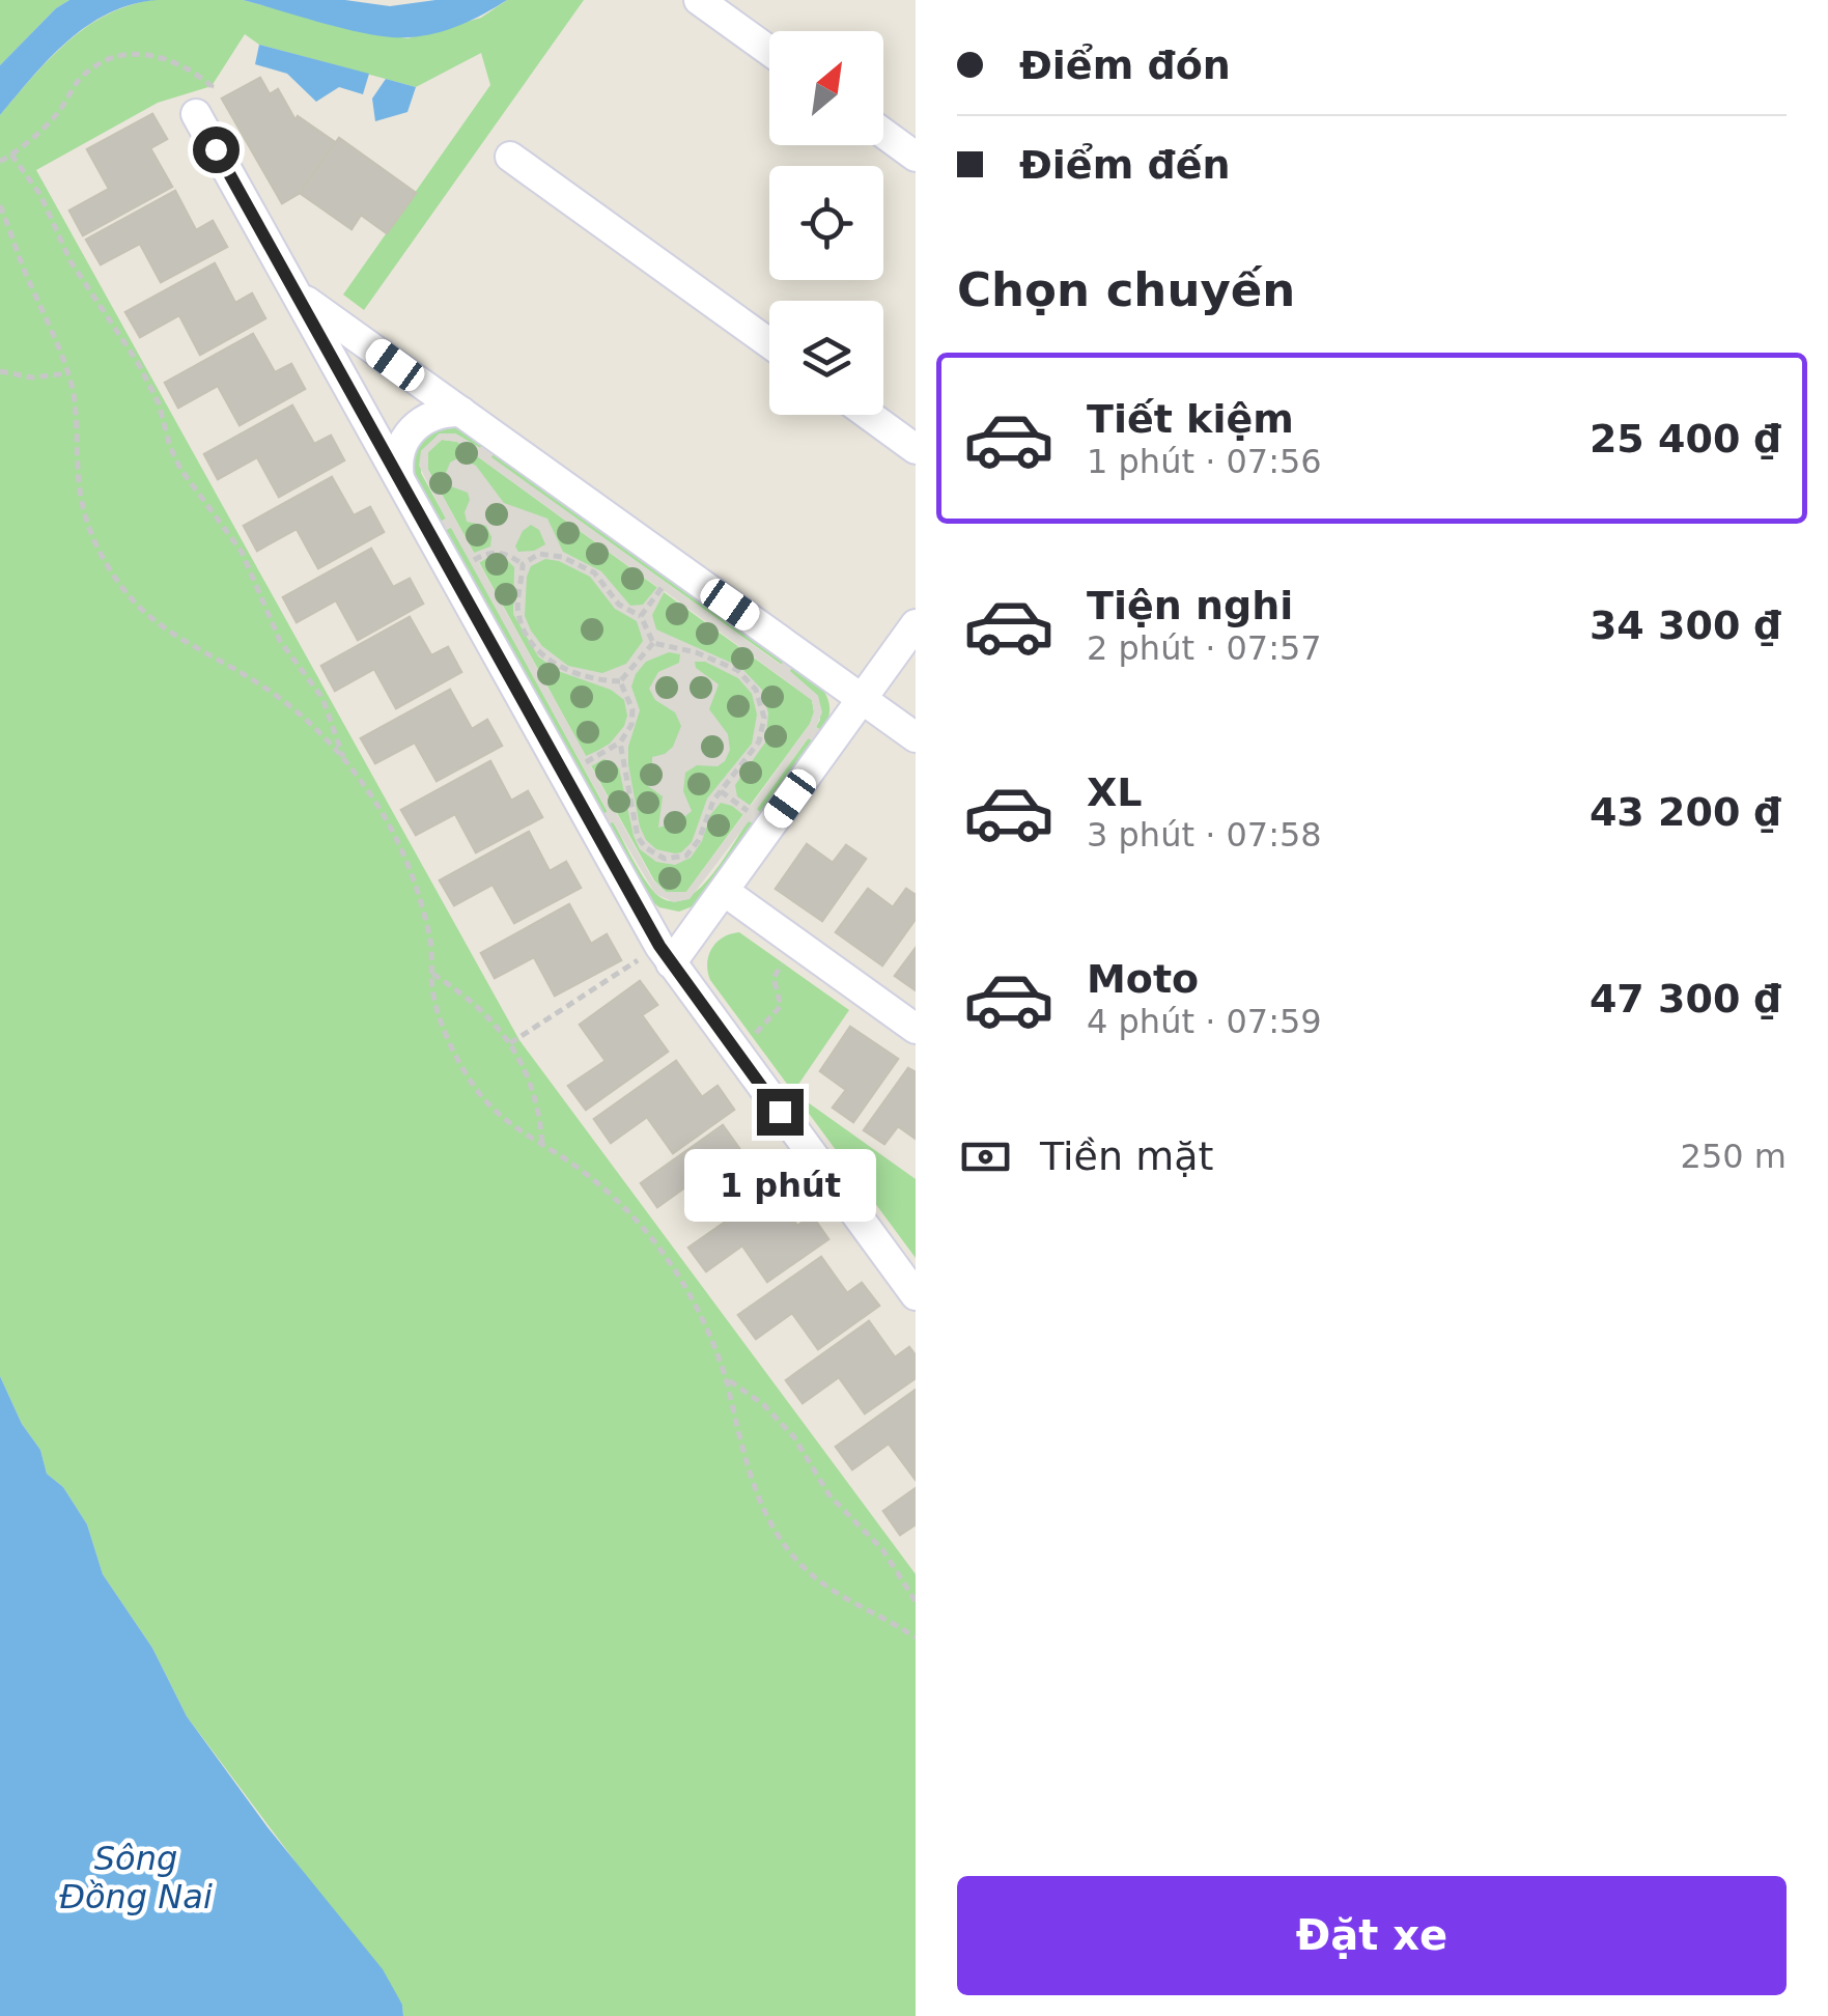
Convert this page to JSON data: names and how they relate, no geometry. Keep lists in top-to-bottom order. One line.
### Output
{"water":["Sông Đồng Nai"],"north":"top right","page":{"banner":["Điểm đón","Điểm đến"],"heading":"Chọn chuyến","list":[{"name":"Tiết kiệm","note":"1 phút · 07:56","value":"25 400 ₫"},{"name":"Tiện nghi","note":"2 phút · 07:57","value":"34 300 ₫"},{"name":"XL","note":"3 phút · 07:58","value":"43 200 ₫"},{"name":"Moto","note":"4 phút · 07:59","value":"47 300 ₫"}],"pay":["Tiền mặt","250 m"],"bubble":"1 phút","buttons":"Đặt xe"}}
